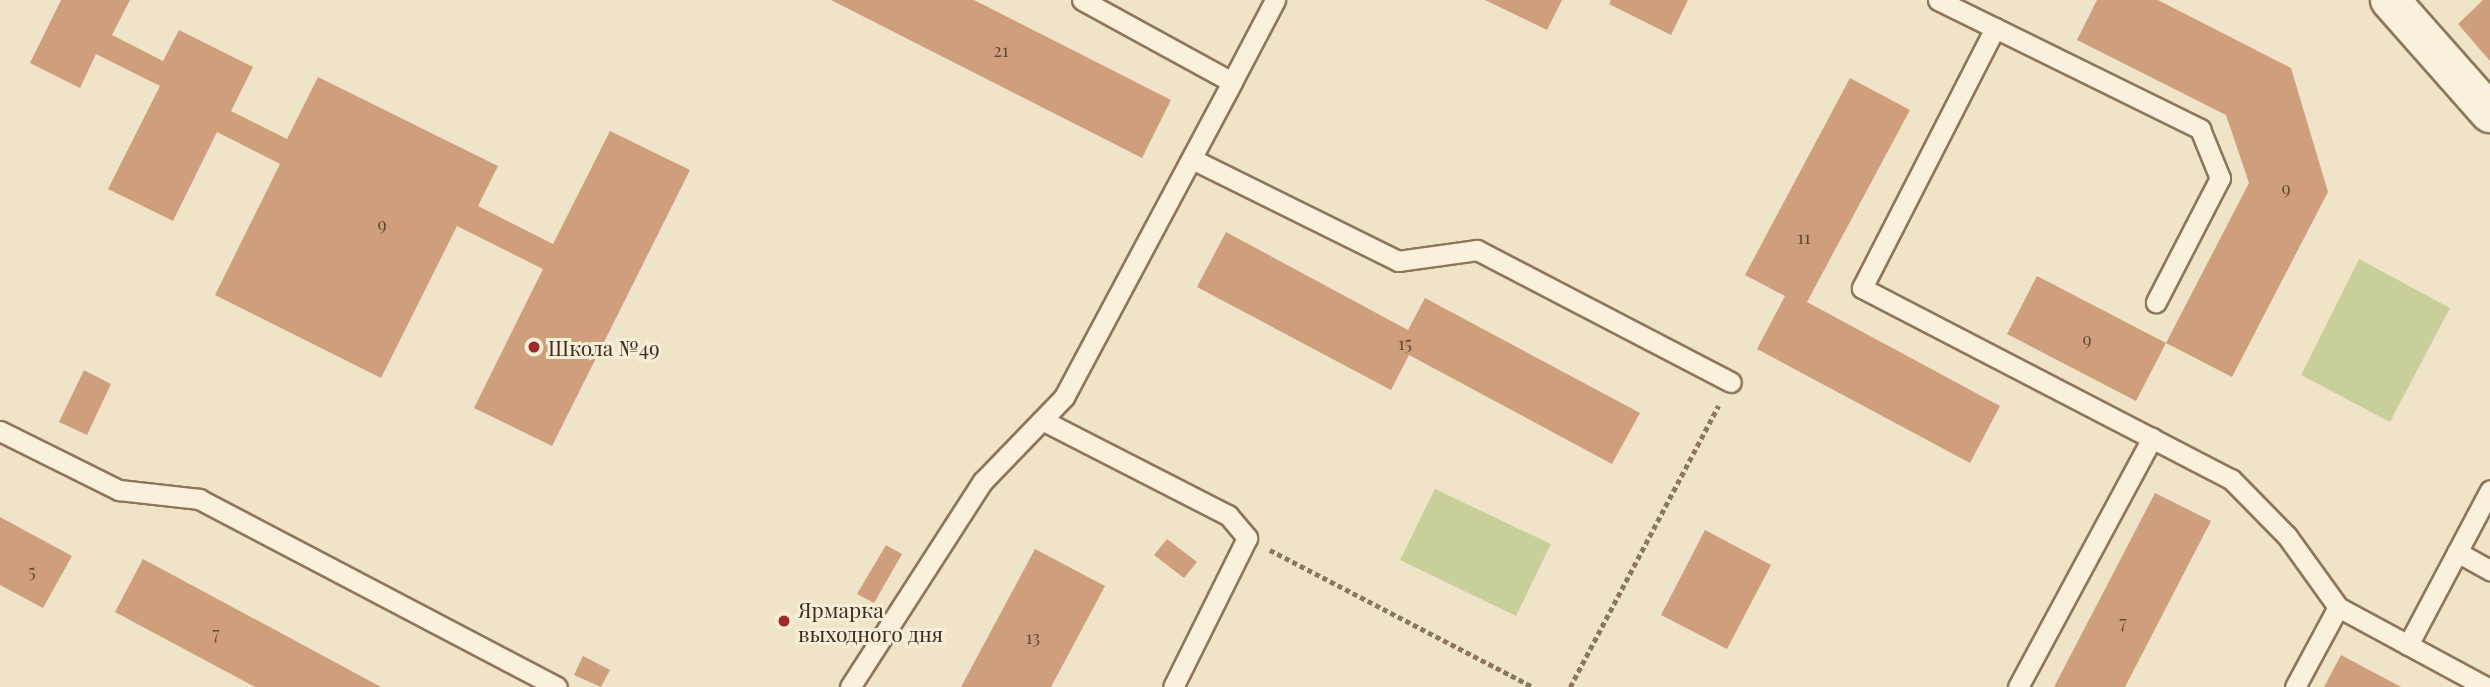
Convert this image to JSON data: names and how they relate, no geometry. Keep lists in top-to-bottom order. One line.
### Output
{"places":["Школа №49","Ярмарка выходного дня"],"house_numbers":["21","9","9","11","9","15","5","7","7","13"]}
